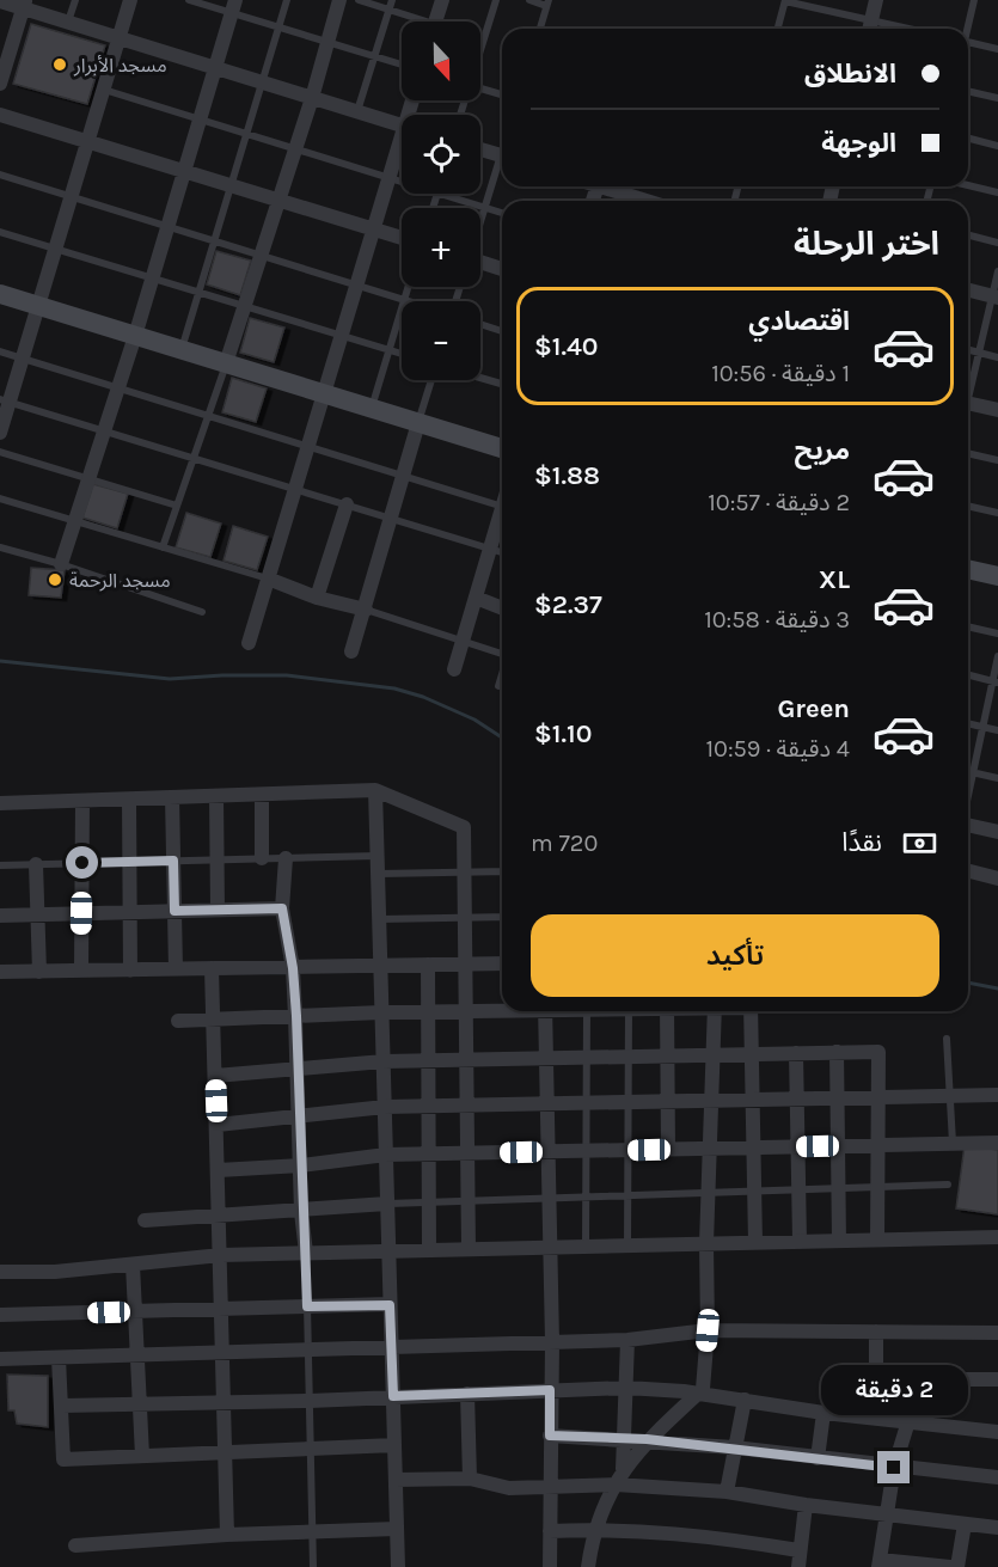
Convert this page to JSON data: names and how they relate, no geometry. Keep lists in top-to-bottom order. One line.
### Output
{"places":["مسجد الأبرار","مسجد الرحمة"],"north":"bottom","page":{"map_buttons":["+","−"],"banner":["الانطلاق","الوجهة"],"heading":"اختر الرحلة","list":[{"name":"اقتصادي","note":"1 دقيقة · 10:56","value":"$1.40"},{"name":"مريح","note":"2 دقيقة · 10:57","value":"$1.88"},{"name":"XL","note":"3 دقيقة · 10:58","value":"$2.37"},{"name":"Green","note":"4 دقيقة · 10:59","value":"$1.10"}],"pay":["نقدًا","720 m"],"buttons":"تأكيد","bubble":"2 دقيقة"}}
